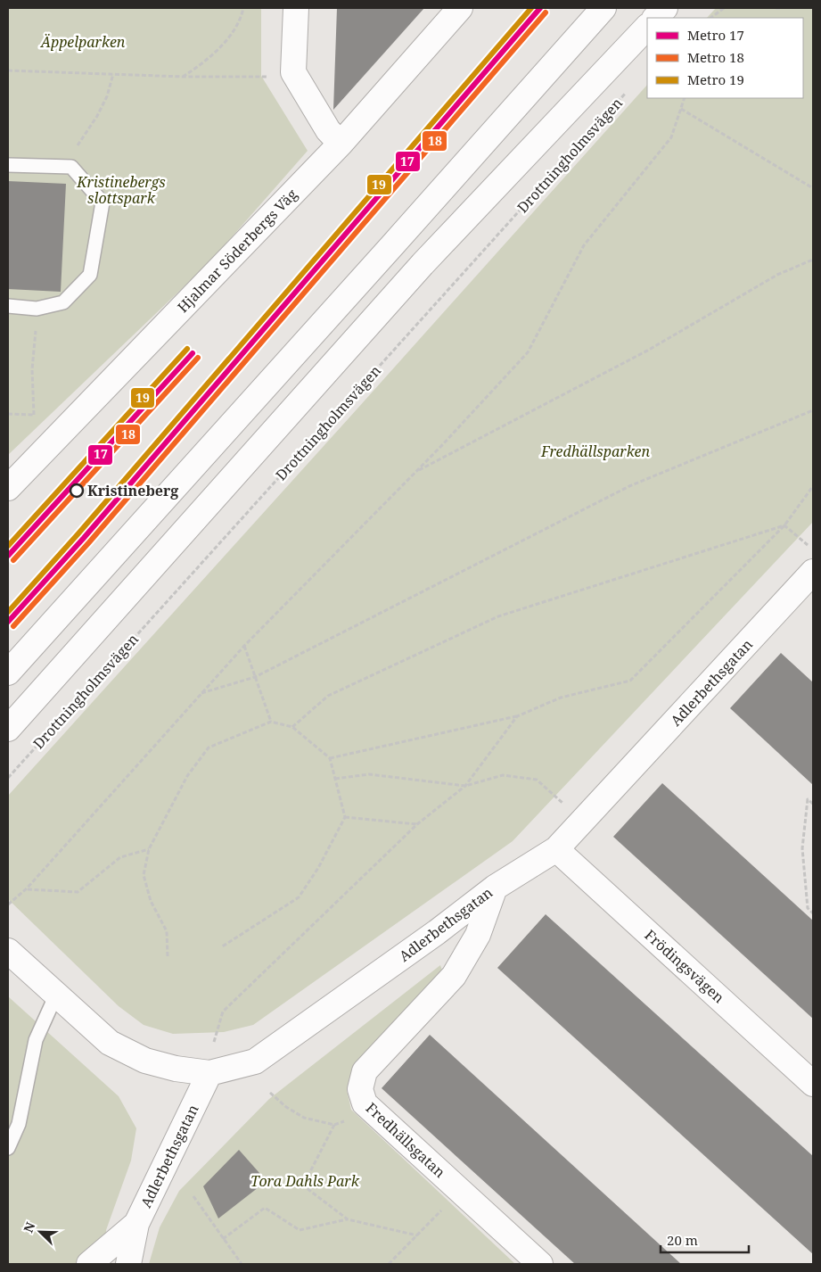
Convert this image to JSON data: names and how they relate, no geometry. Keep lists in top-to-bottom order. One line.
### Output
{"streets":{"street":["Drottningholmsvägen","Hjalmar Söderbergs Väg","Adlerbethsgatan","Frödingsvägen","Fredhällsgatan"]},"crossings":[["Adlerbethsgatan","Frödingsvägen"],["Adlerbethsgatan","Fredhällsgatan"]],"parks":["Äppelparken","Kristinebergs slottspark","Fredhällsparken","Tora Dahls Park"],"places":["Kristineberg"],"lines":["metro line 17","metro line 19","metro line 18"],"legend":["Metro 17","Metro 18","Metro 19"],"scale_bar":"20 m","north":"top left"}
